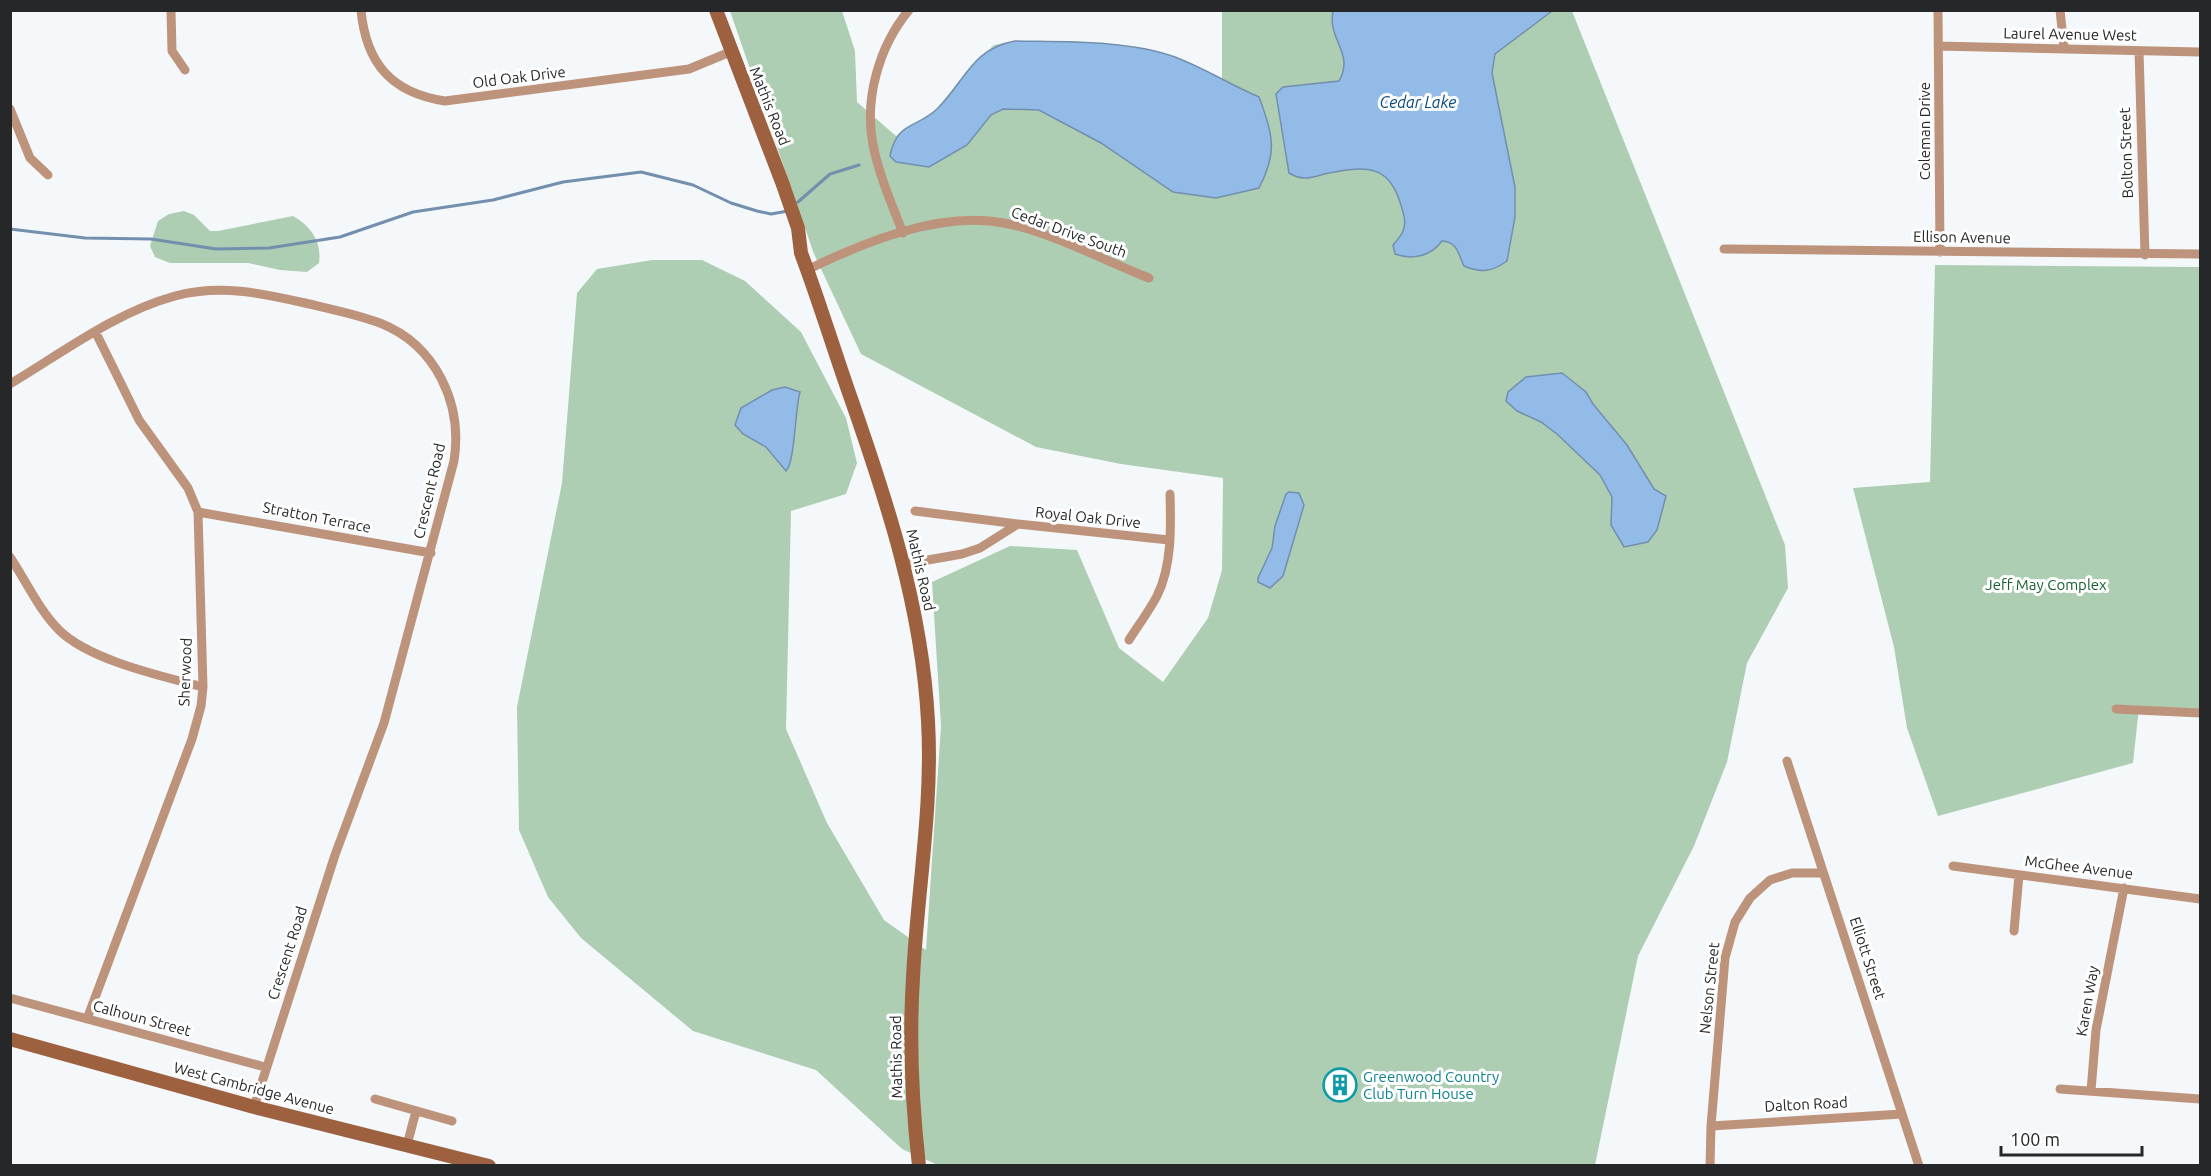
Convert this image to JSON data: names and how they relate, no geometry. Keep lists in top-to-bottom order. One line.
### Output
{"streets":{"street":["Laurel Avenue West","Old Oak Drive","Mathis Road","Coleman Drive","Bolton Street","Cedar Drive South","Ellison Avenue","Crescent Road","Stratton Terrace","Royal Oak Drive","Sherwood","McGhee Avenue","Elliott Street","Nelson Street","Karen Way","Calhoun Street","West Cambridge Avenue","Dalton Road"]},"crossings":[["Laurel Avenue West","Coleman Drive"],["Laurel Avenue West","Bolton Street"],["Old Oak Drive","Mathis Road"],["Mathis Road","Cedar Drive South"],["Mathis Road","Royal Oak Drive"],["Coleman Drive","Ellison Avenue"],["Bolton Street","Ellison Avenue"],["Crescent Road","Stratton Terrace"],["Crescent Road","Sherwood"],["Crescent Road","Calhoun Street"],["Crescent Road","West Cambridge Avenue"],["Stratton Terrace","Sherwood"],["Sherwood","Calhoun Street"],["McGhee Avenue","Karen Way"],["Elliott Street","Nelson Street"],["Elliott Street","Dalton Road"],["Nelson Street","Dalton Road"]],"water":["Cedar Lake"],"parks":["Jeff May Complex"],"places":{"building":["Greenwood Country Club Turn House"]},"scale_bar":"100 m"}
